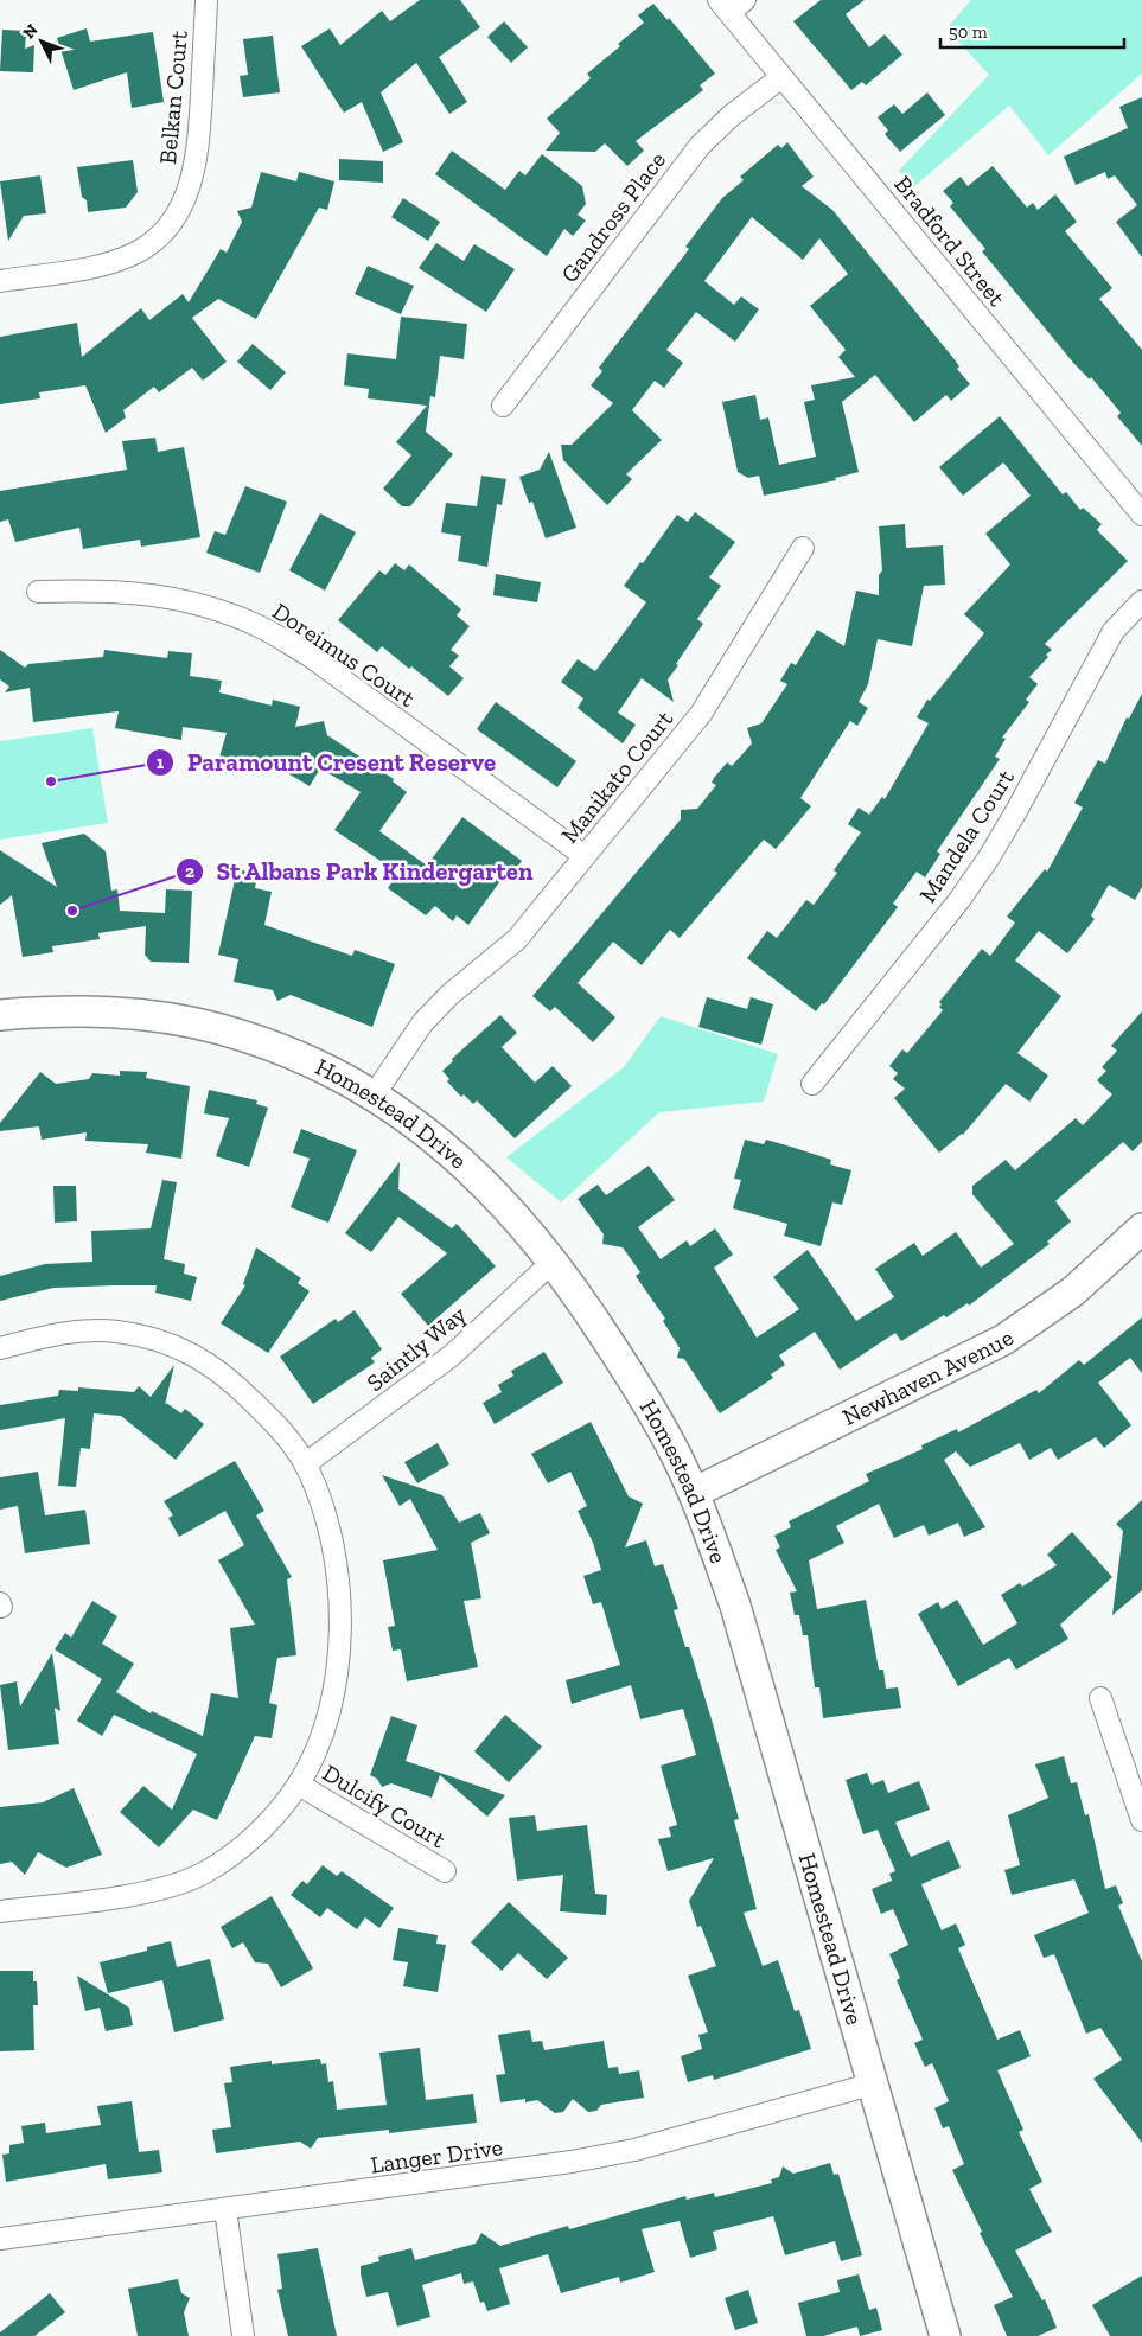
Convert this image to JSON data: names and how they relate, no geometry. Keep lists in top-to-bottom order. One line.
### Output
{"streets":{"street":["Belkan Court","Gandross Place","Bradford Street","Doreimus Court","Manikato Court","Mandela Court","Homestead Drive","Saintly Way","Newhaven Avenue","Dulcify Court","Langer Drive"]},"crossings":[["Gandross Place","Bradford Street"],["Doreimus Court","Manikato Court"],["Manikato Court","Homestead Drive"],["Homestead Drive","Saintly Way"],["Homestead Drive","Newhaven Avenue"],["Homestead Drive","Langer Drive"]],"places":["Paramount Cresent Reserve","St Albans Park Kindergarten"],"scale_bar":"50 m","north":"top left"}
